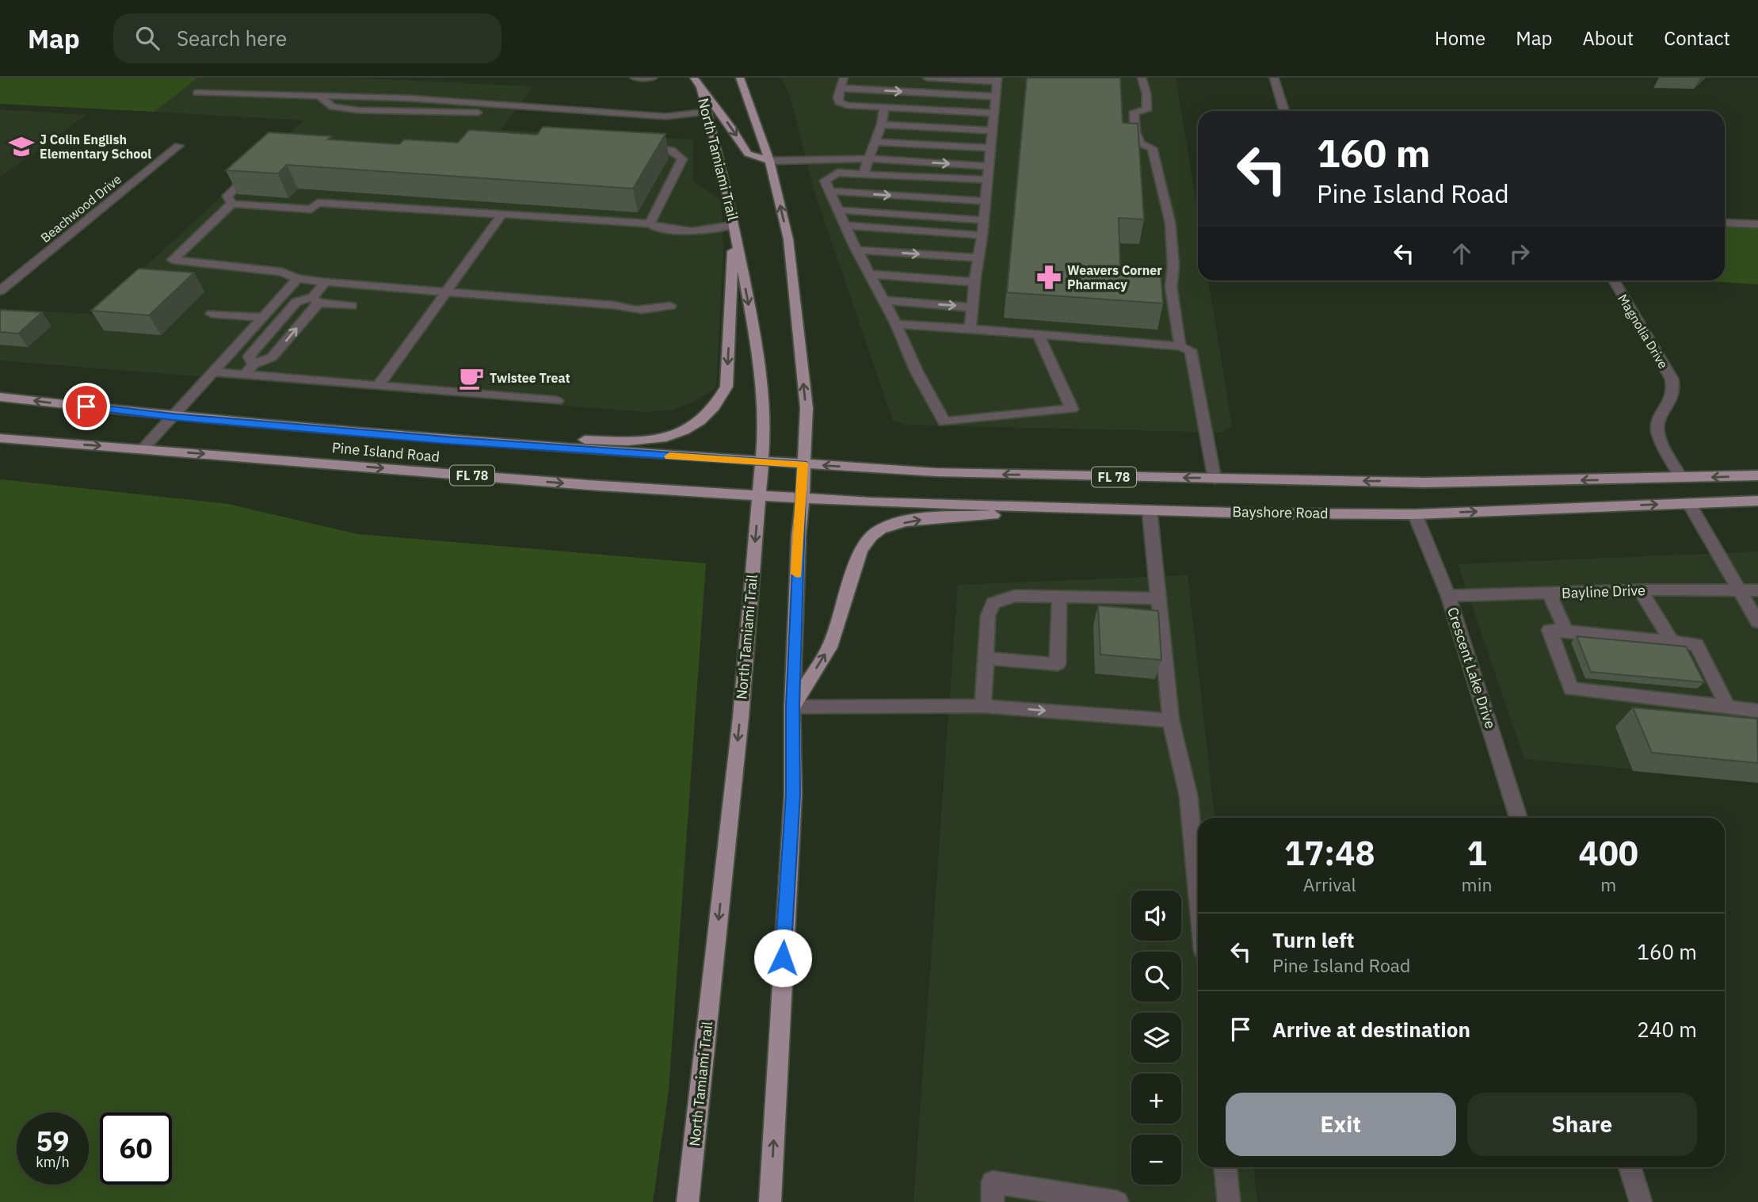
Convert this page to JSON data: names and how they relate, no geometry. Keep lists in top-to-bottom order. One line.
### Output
{"streets":{"main road":["North Tamiami Trail","Pine Island Road","FL 78","Bayshore Road"],"street":["Beachwood Drive","Magnolia Drive","Bayline Drive","Crescent Lake Drive"]},"crossings":[["North Tamiami Trail","Pine Island Road"],["Magnolia Drive","FL 78"],["Pine Island Road","FL 78"],["Pine Island Road","Bayshore Road"],["Bayshore Road","Crescent Lake Drive"],["Bayline Drive","Crescent Lake Drive"]],"places":{"school or university":["J Colin English Elementary School"],"pharmacy":["Weavers Corner Pharmacy"],"cafe":["Twistee Treat"]},"page":{"header":"Map","search":"Search here","nav":["Home","Map","About","Contact"],"turn":["160 m","Pine Island Road"],"eta":["17:48","Arrival","1","min","400","m"],"map_buttons":["+","−"],"list":[{"name":"Turn left","note":"Pine Island Road","value":"160 m"},{"name":"Arrive at destination","value":"240 m"}],"buttons":["Exit","Share"],"speed":"59 km/h","limit":"60"}}
